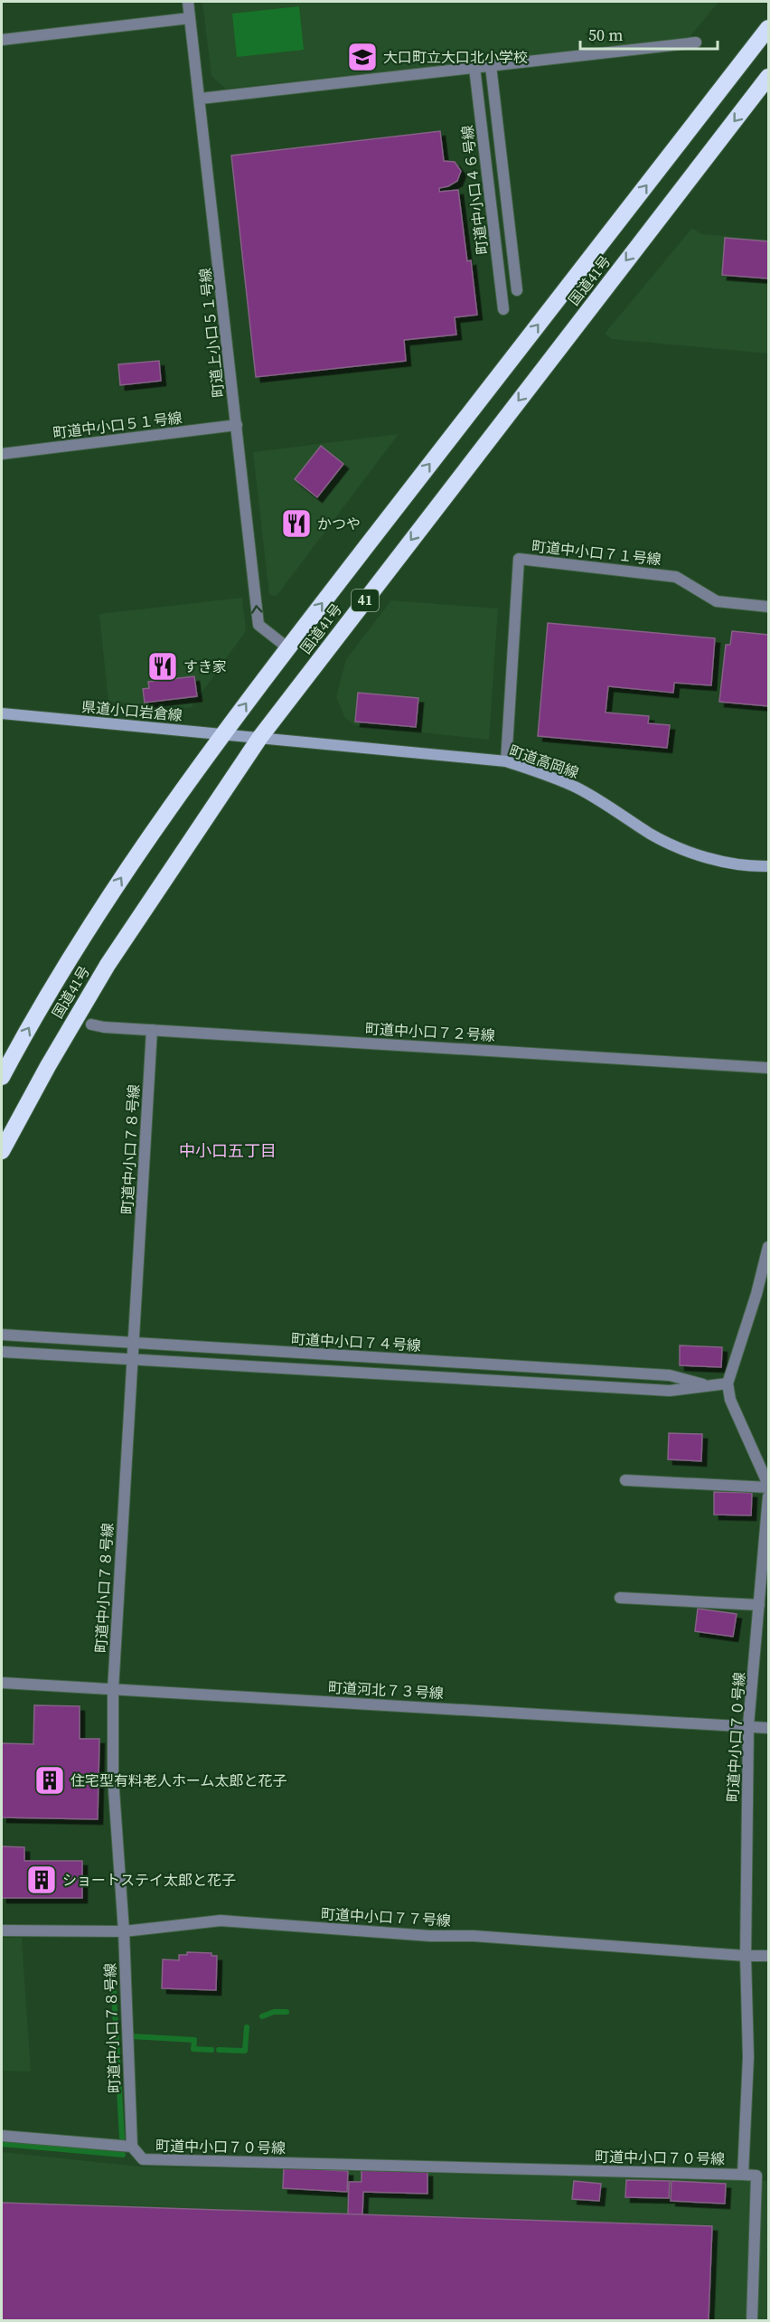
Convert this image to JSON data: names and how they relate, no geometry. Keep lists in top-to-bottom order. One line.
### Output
{"streets":{"highway":["国道41号","41"],"street":["町道中小口４６号線","町道上小口５１号線","町道中小口５１号線","町道中小口７１号線","県道小口岩倉線","町道高岡線","町道中小口７２号線","町道中小口７８号線","町道中小口７４号線","町道河北７３号線","町道中小口７０号線","町道中小口７７号線"]},"crossings":[["国道41号","町道上小口５１号線"],["国道41号","県道小口岩倉線"],["国道41号","町道高岡線"],["町道上小口５１号線","町道中小口５１号線"],["町道中小口７１号線","町道高岡線"],["県道小口岩倉線","町道高岡線"],["町道中小口７２号線","町道中小口７８号線"],["町道中小口７８号線","町道中小口７４号線"],["町道中小口７８号線","町道河北７３号線"],["町道中小口７８号線","町道中小口７０号線"],["町道中小口７８号線","町道中小口７７号線"],["町道河北７３号線","町道中小口７０号線"],["町道中小口７０号線","町道中小口７７号線"]],"districts":["中小口五丁目"],"places":{"school or university":["大口町立大口北小学校"],"restaurant":["かつや","すき家"],"building":["住宅型有料老人ホーム太郎と花子","ショートステイ太郎と花子"]},"scale_bar":"50 m"}
